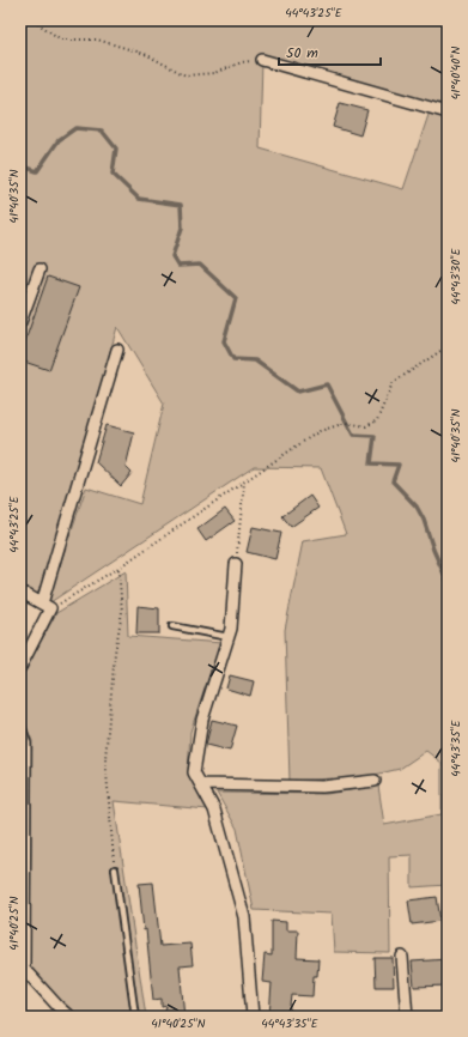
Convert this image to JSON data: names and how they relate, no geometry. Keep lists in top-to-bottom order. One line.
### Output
{"scale_bar":"50 m","coordinates":["44°43'25\"E","41°40'40\"N","41°40'35\"N","44°43'30\"E","44°43'35\"E","41°40'25\"N"]}
